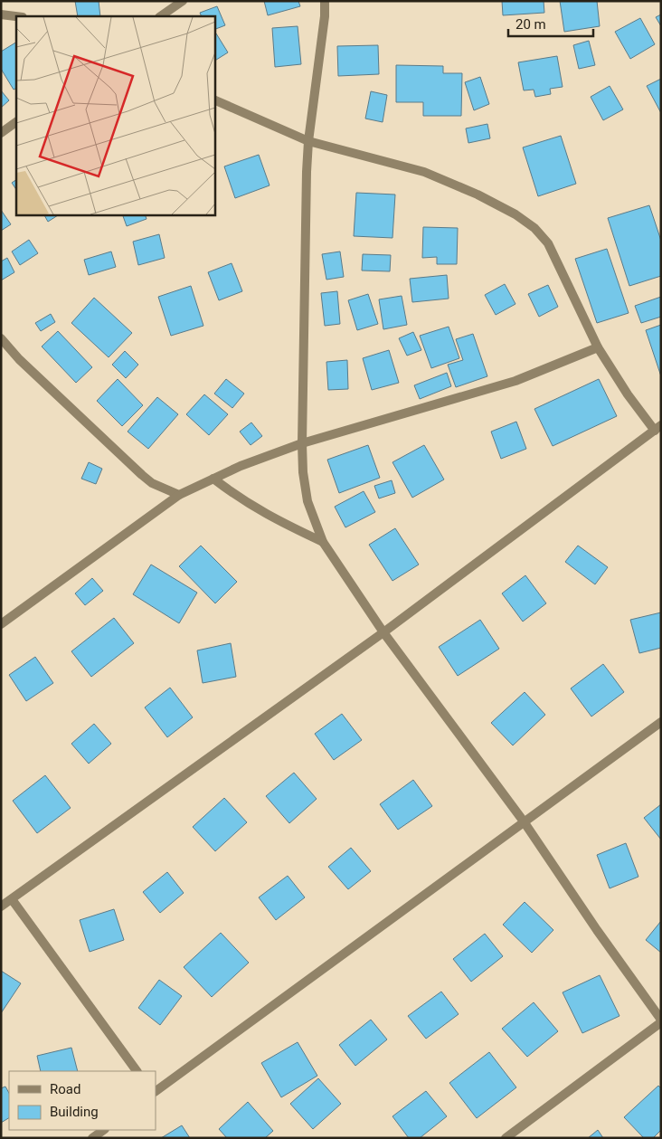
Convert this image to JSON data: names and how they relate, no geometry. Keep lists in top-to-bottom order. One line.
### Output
{"legend":["Road","Building"],"scale_bar":"20 m"}
